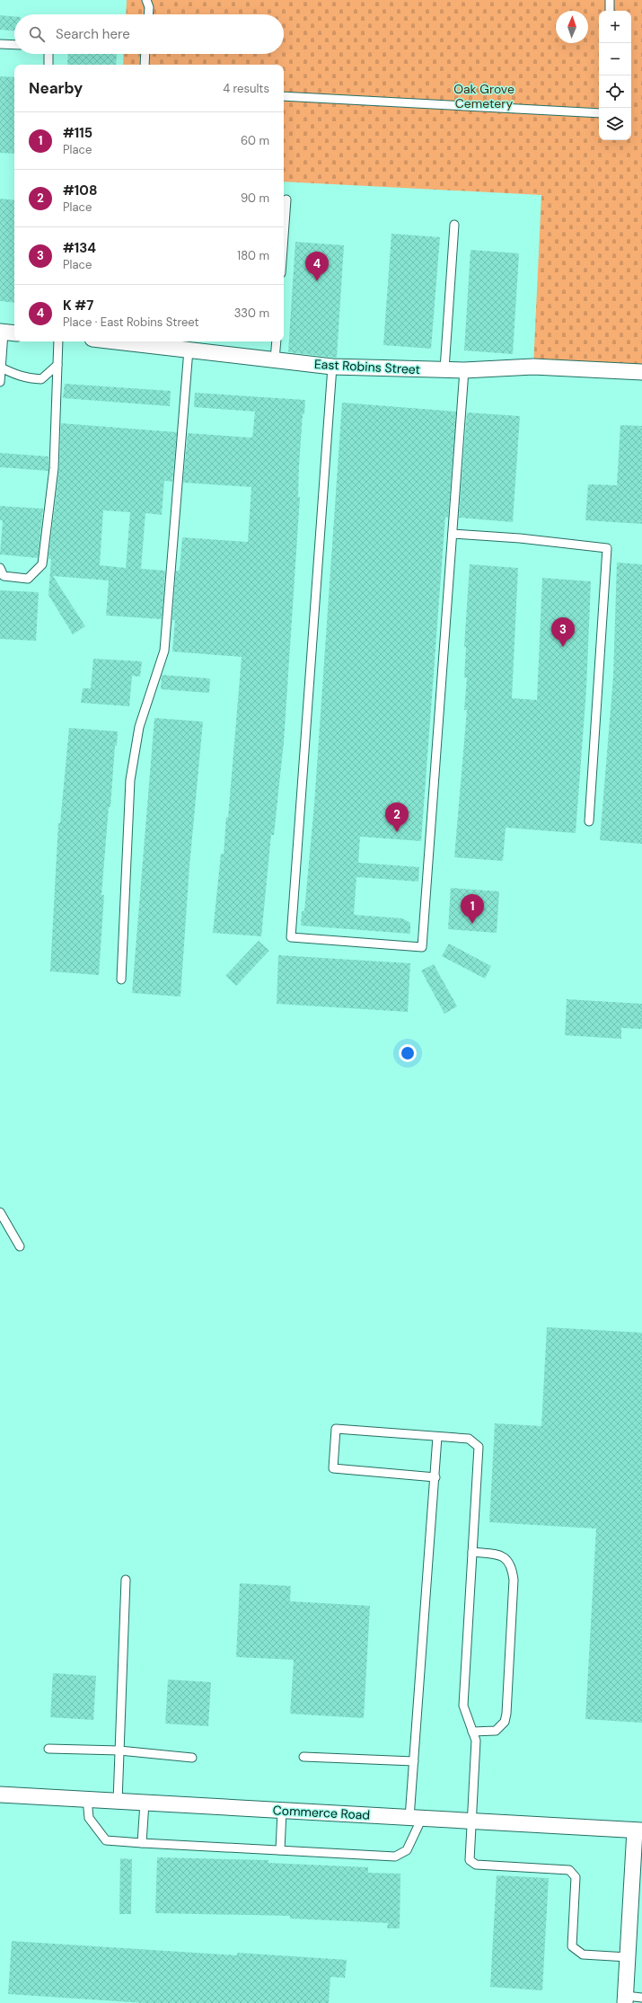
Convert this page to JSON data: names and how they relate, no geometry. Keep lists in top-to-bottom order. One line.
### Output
{"streets":{"street":["East Robins Street","Commerce Road"]},"parks":["Oak Grove Cemetery"],"north":"top","page":{"map_buttons":["+","−"],"search":"Search here","heading":["Nearby","4 results"],"list":[{"mark":"1","name":"#115","note":"Place","value":"60 m"},{"mark":"2","name":"#108","note":"Place","value":"90 m"},{"mark":"3","name":"#134","note":"Place","value":"180 m"},{"mark":"4","name":"K #7","note":"Place · East Robins Street","value":"330 m"}],"pins":["4","3","2","1"]}}
